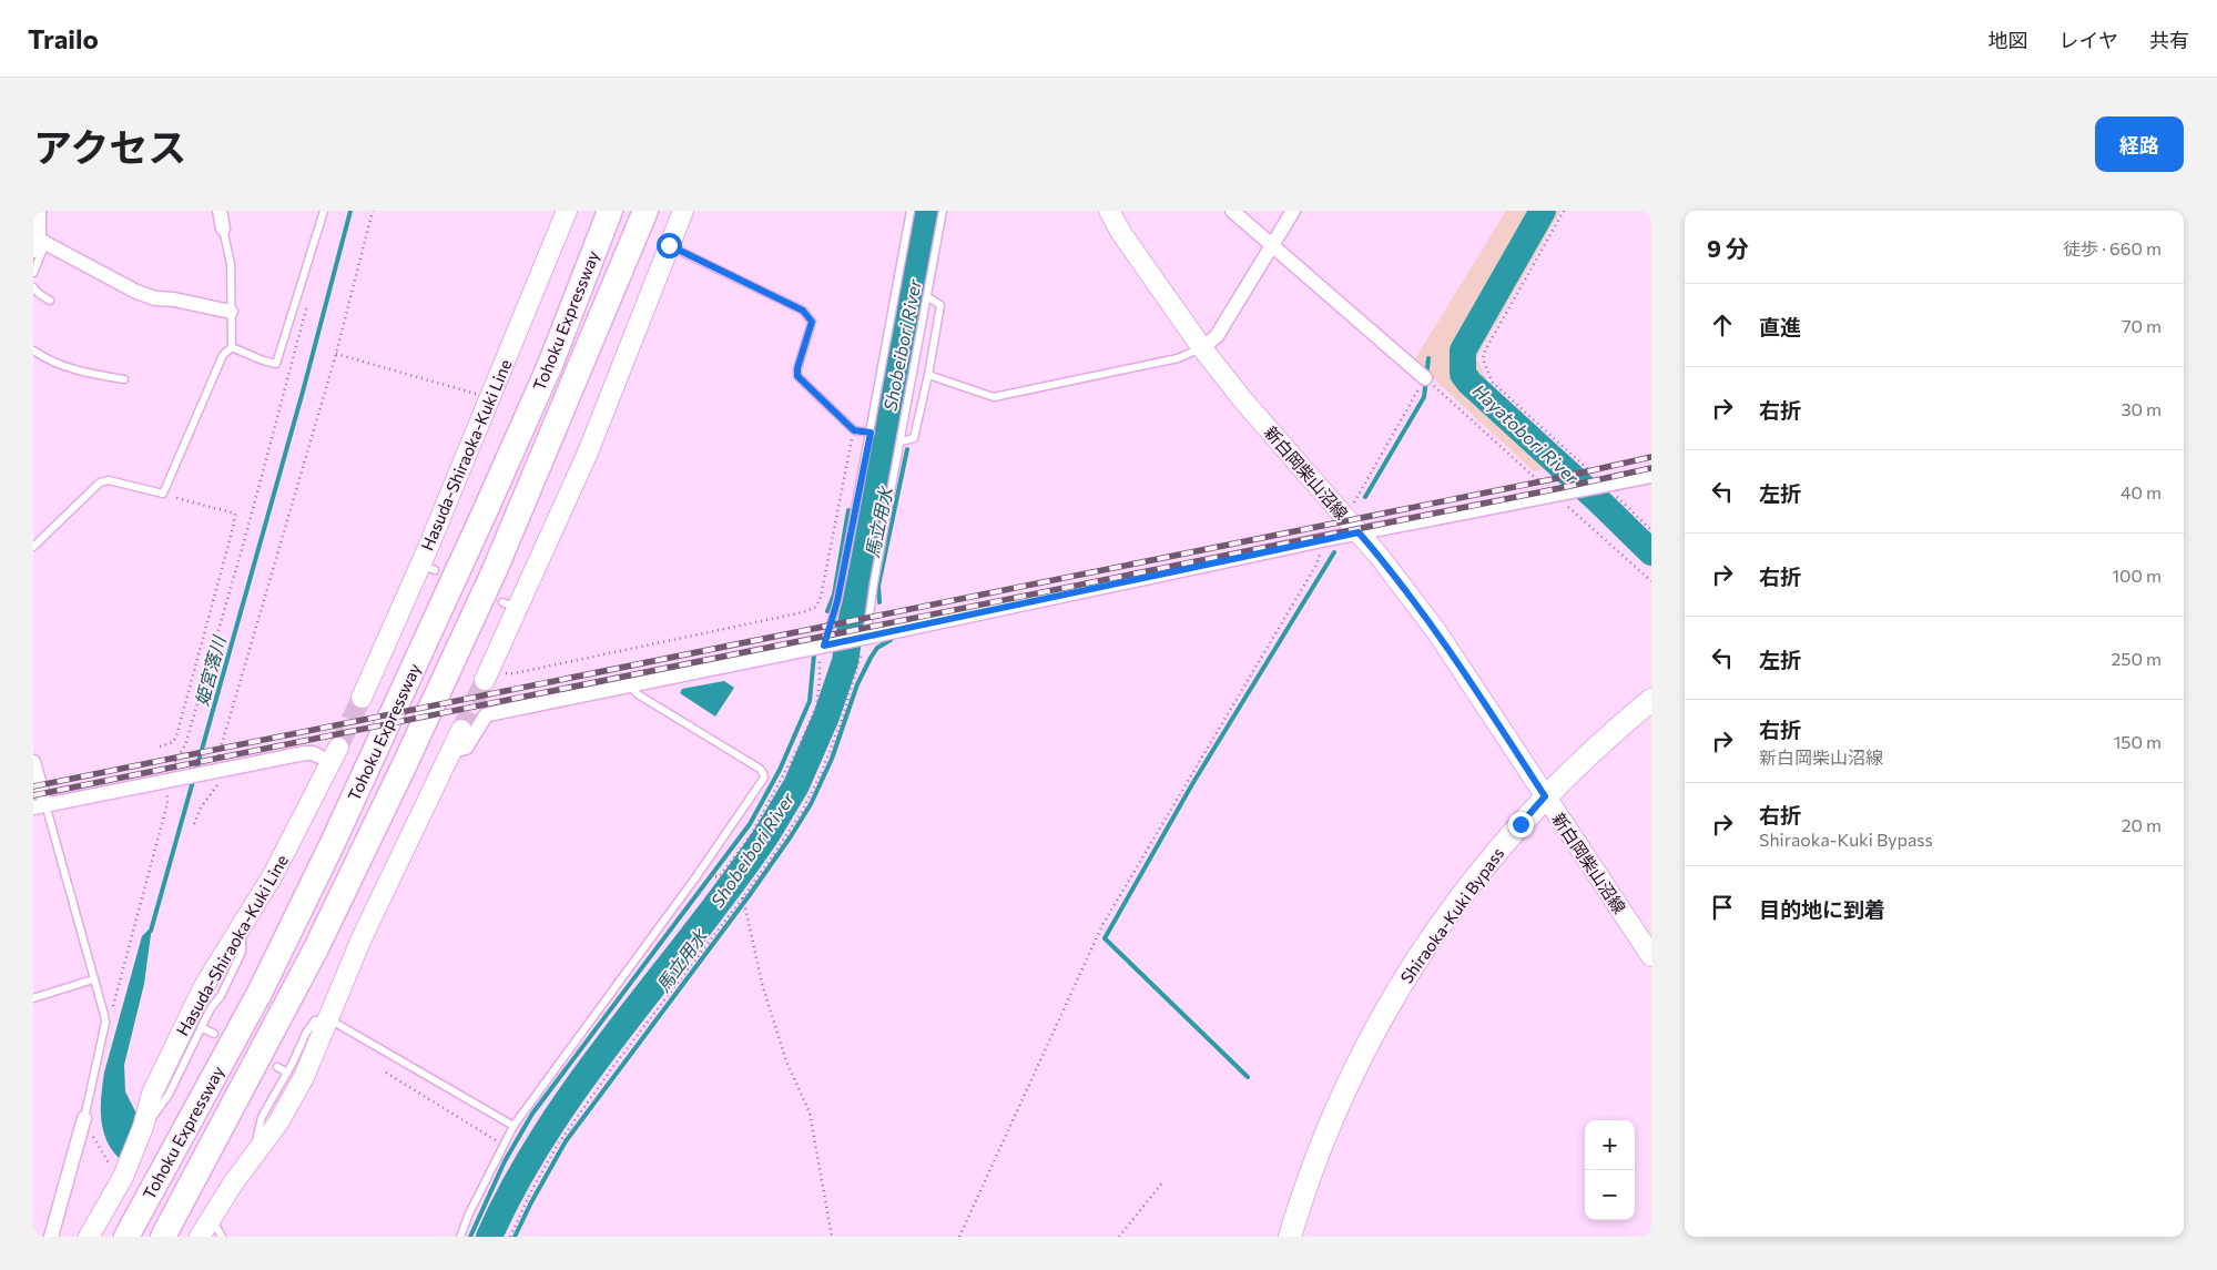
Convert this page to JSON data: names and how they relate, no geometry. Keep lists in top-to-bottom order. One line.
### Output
{"streets":{"highway":["Tohoku Expressway"],"main road":["Shiraoka-Kuki Bypass"],"street":["Hasuda-Shiraoka-Kuki Line","新白岡柴山沼線"]},"crossings":[["新白岡柴山沼線","Shiraoka-Kuki Bypass"]],"water":["Shobeibori River","Hayatobori River","馬立用水","姫宮落川"],"page":{"header":"Trailo","nav":["地図","レイヤ","共有"],"title":"アクセス","buttons":"経路","heading":["9 分","徒歩 · 660 m"],"list":[["直進","70 m"],["右折","30 m"],["左折","40 m"],["右折","100 m"],["左折","250 m"],["右折","新白岡柴山沼線","150 m"],["右折","Shiraoka-Kuki Bypass","20 m"],"目的地に到着"],"map_buttons":["+","−"]}}
